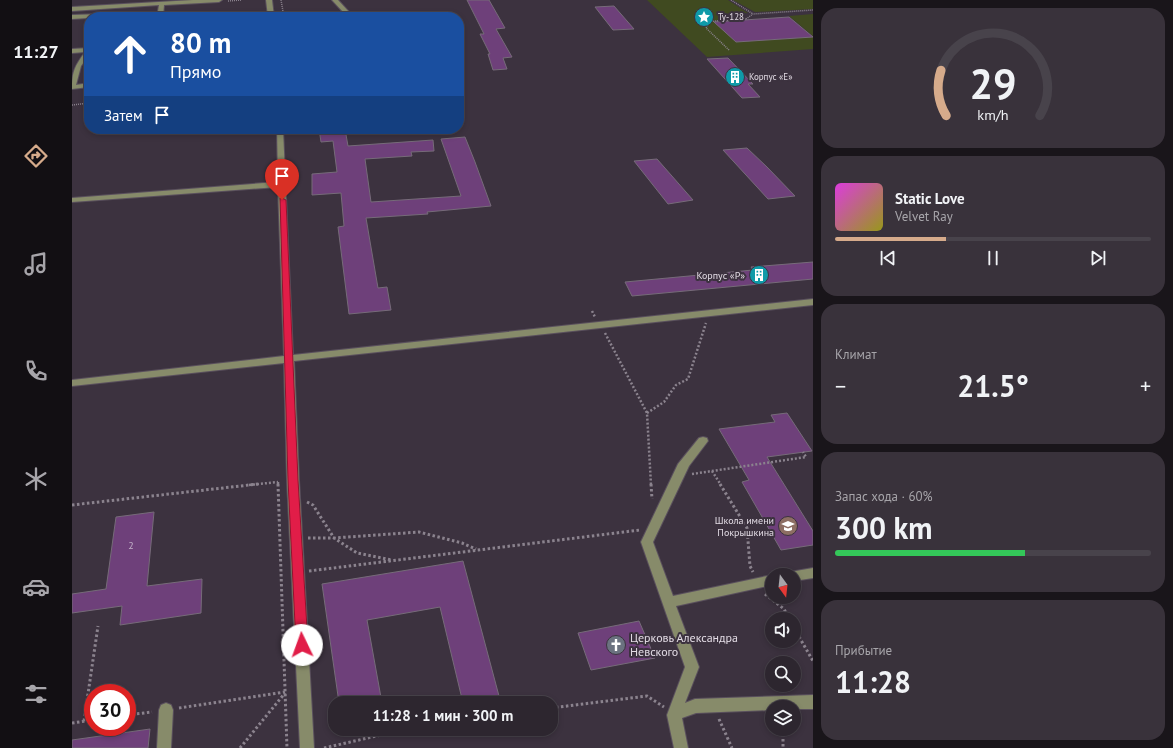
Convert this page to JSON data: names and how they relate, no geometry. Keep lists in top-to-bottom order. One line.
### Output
{"places":{"place":["Ту-128"],"building":["Корпус «Е»","Корпус «Р»"],"school or university":["Школа имени Покрышкина"],"church":["Церковь Александра Невского"]},"house_numbers":["2"],"north":"bottom","page":{"tabs":"11:27","turn":["80 m","Прямо"],"then":"Затем","song":["Static Love","Velvet Ray"],"tile":["Климат",["Запас хода · 60%","300 km"],["Прибытие","11:28"]],"heat":["−","21.5°","+"],"limit":"30","trip":"11:28 · 1 мин · 300 m","gauge":["29","km/h"]}}
